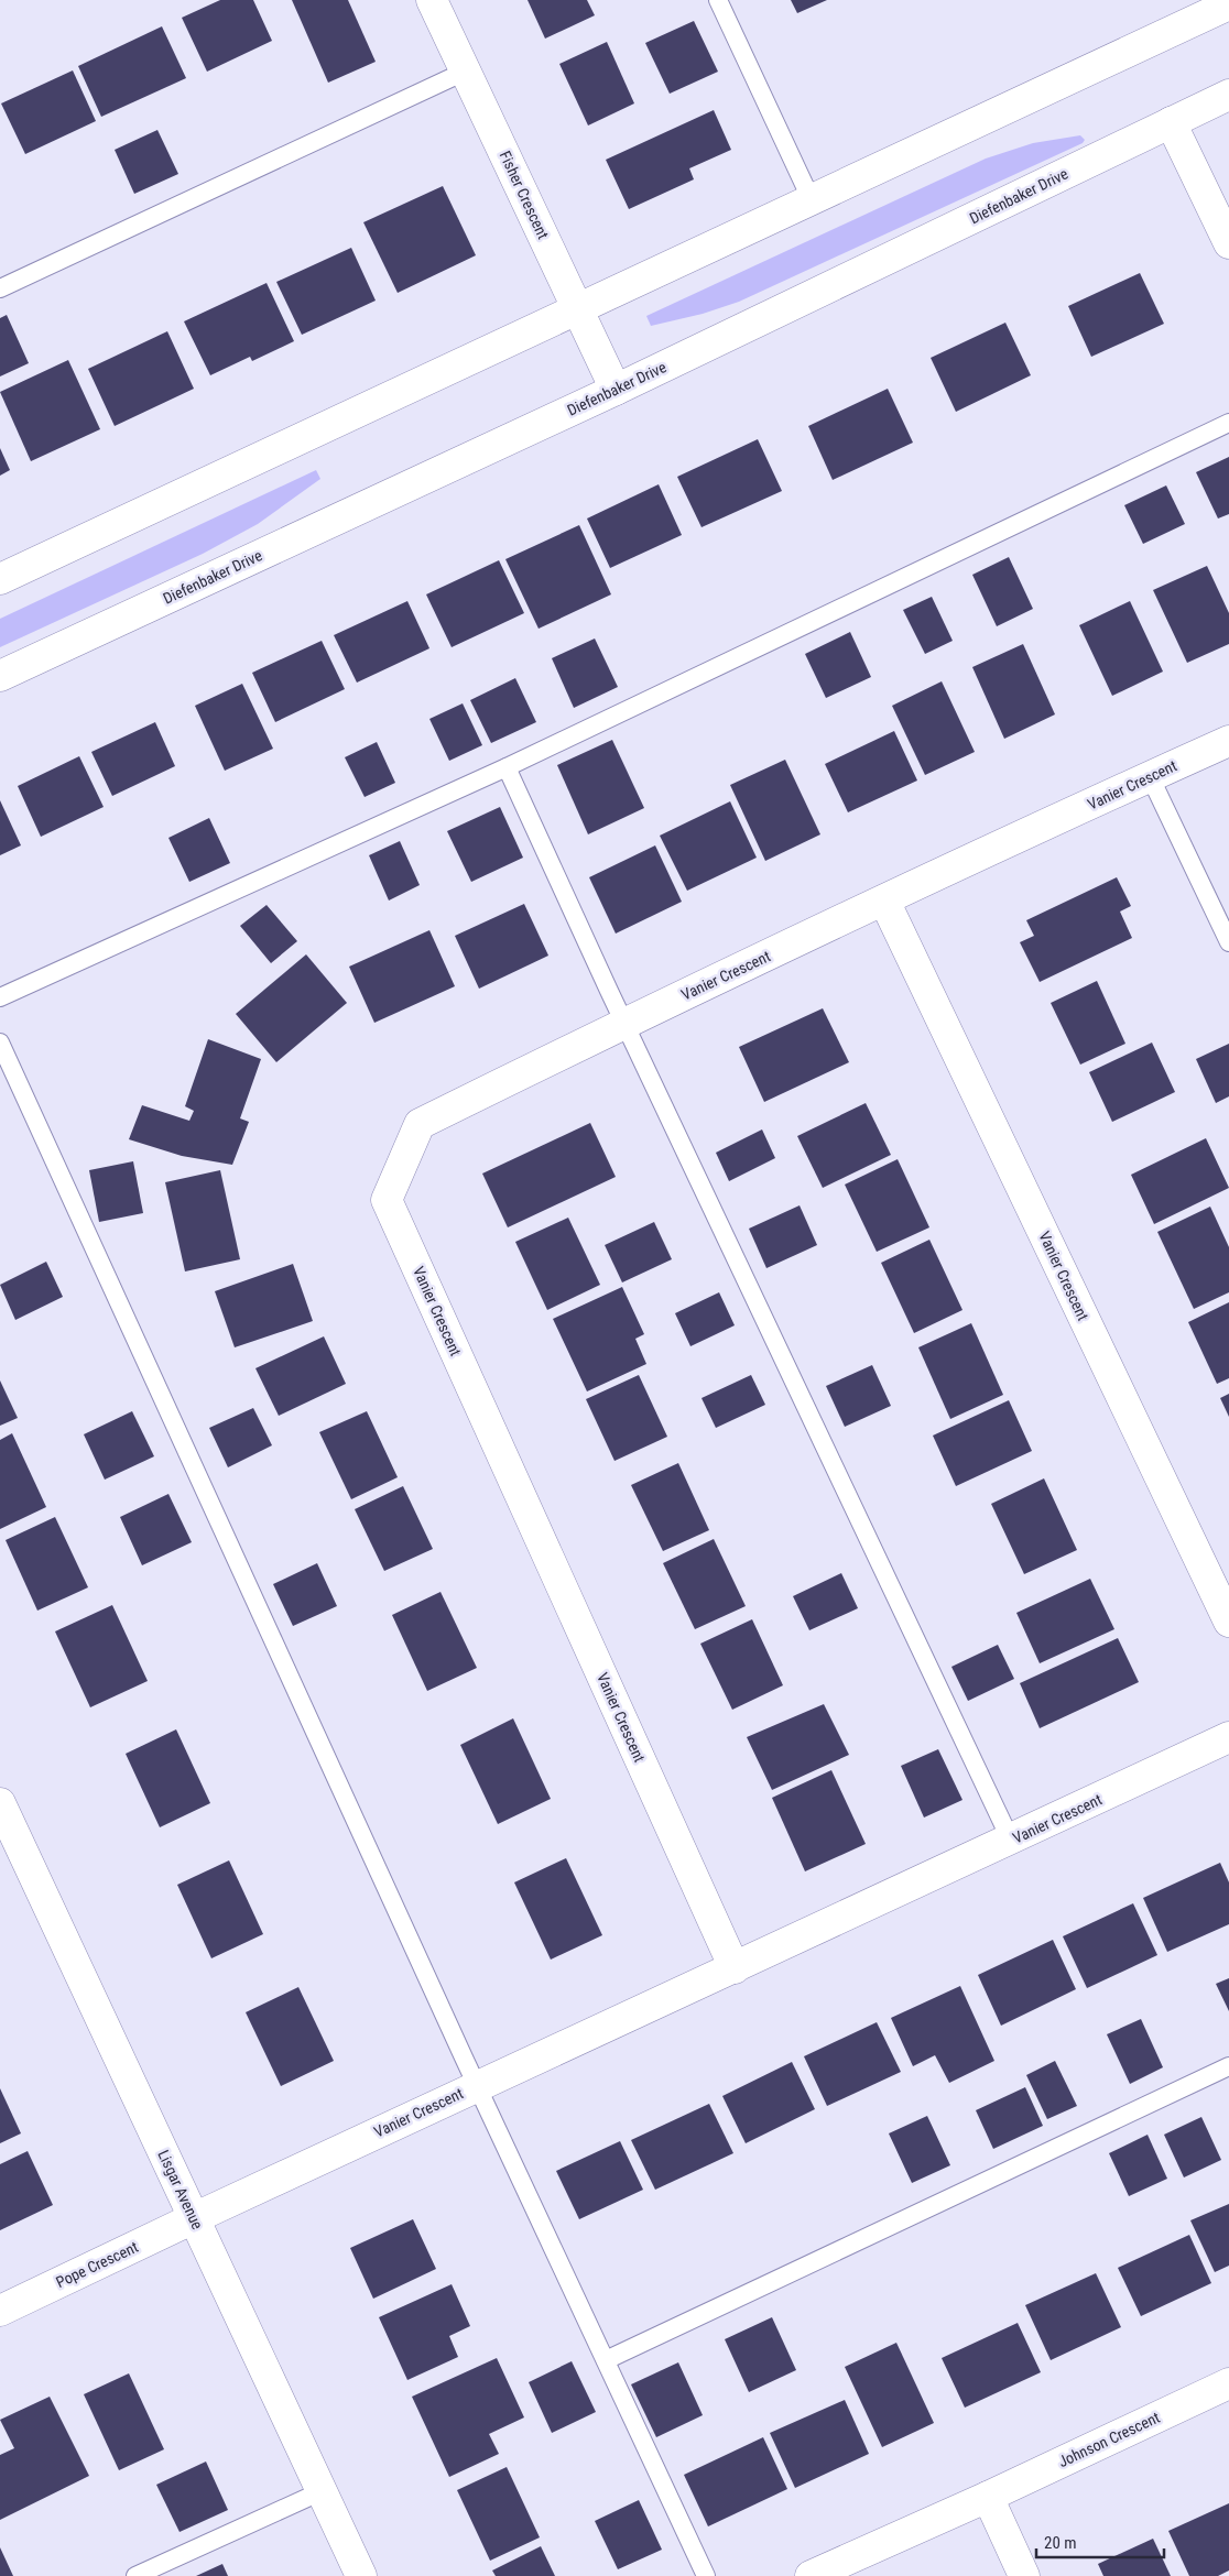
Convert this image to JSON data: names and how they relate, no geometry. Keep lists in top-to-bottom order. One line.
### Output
{"streets":{"street":["Fisher Crescent","Diefenbaker Drive","Vanier Crescent","Lisgar Avenue","Pope Crescent","Johnson Crescent"]},"crossings":[["Fisher Crescent","Diefenbaker Drive"],["Vanier Crescent","Lisgar Avenue"],["Vanier Crescent","Pope Crescent"],["Lisgar Avenue","Pope Crescent"]],"scale_bar":"20 m"}
